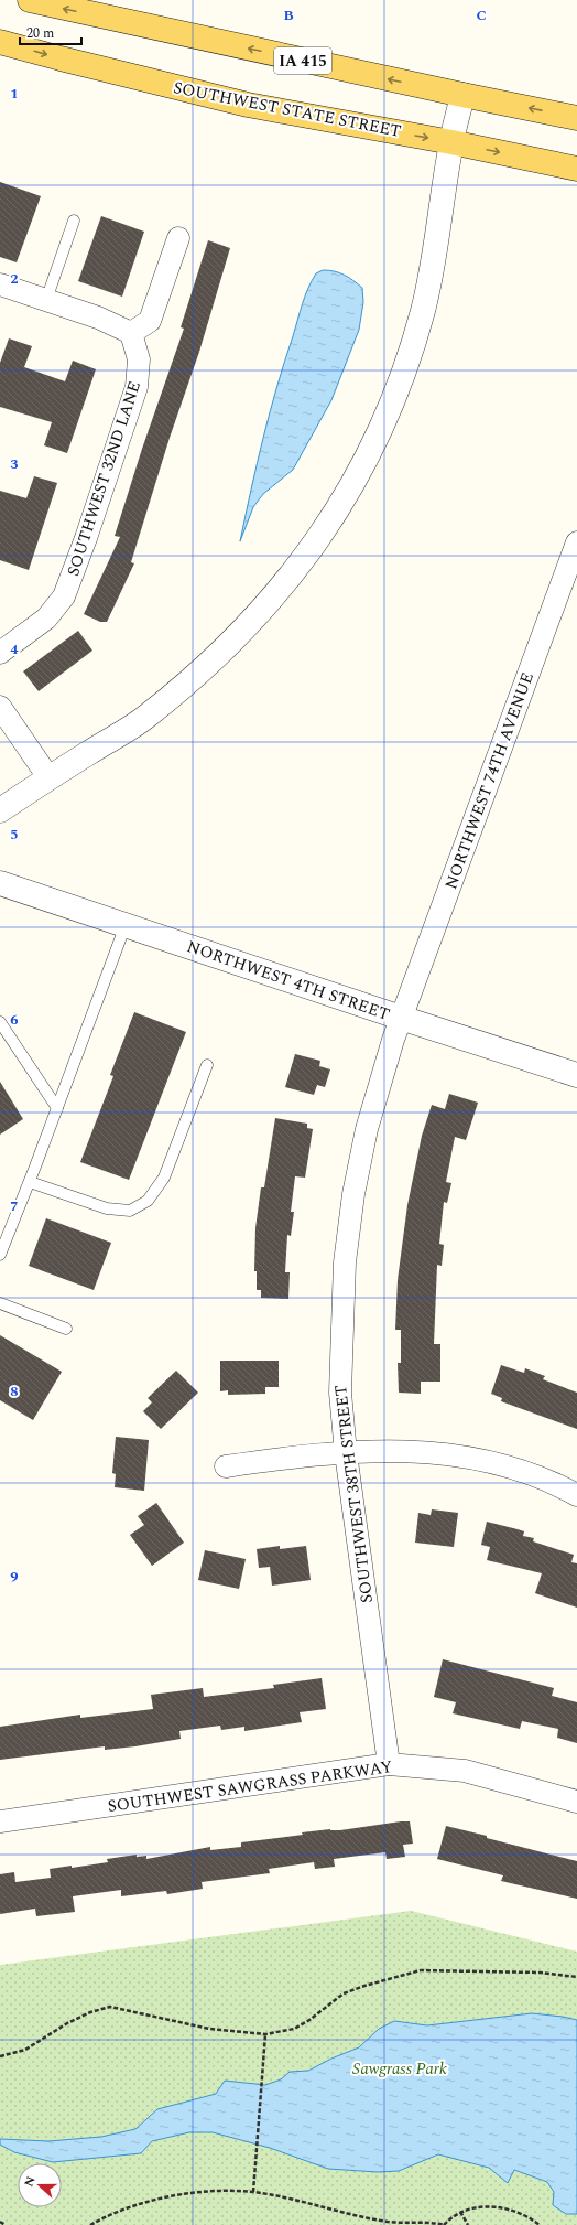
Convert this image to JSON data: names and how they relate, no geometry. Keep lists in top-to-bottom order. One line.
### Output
{"streets":{"main road":["IA 415","SOUTHWEST STATE STREET"],"street":["SOUTHWEST 32ND LANE","NORTHWEST 74TH AVENUE","NORTHWEST 4TH STREET","SOUTHWEST 38TH STREET","SOUTHWEST SAWGRASS PARKWAY"]},"crossings":[["NORTHWEST 74TH AVENUE","NORTHWEST 4TH STREET"],["NORTHWEST 74TH AVENUE","SOUTHWEST 38TH STREET"],["NORTHWEST 4TH STREET","SOUTHWEST 38TH STREET"],["SOUTHWEST 38TH STREET","SOUTHWEST SAWGRASS PARKWAY"]],"parks":["Sawgrass Park"],"scale_bar":"20 m","north":"left","grid":{"columns":["B","C"],"rows":["1","2","3","4","5","6","7","8","9"]}}
